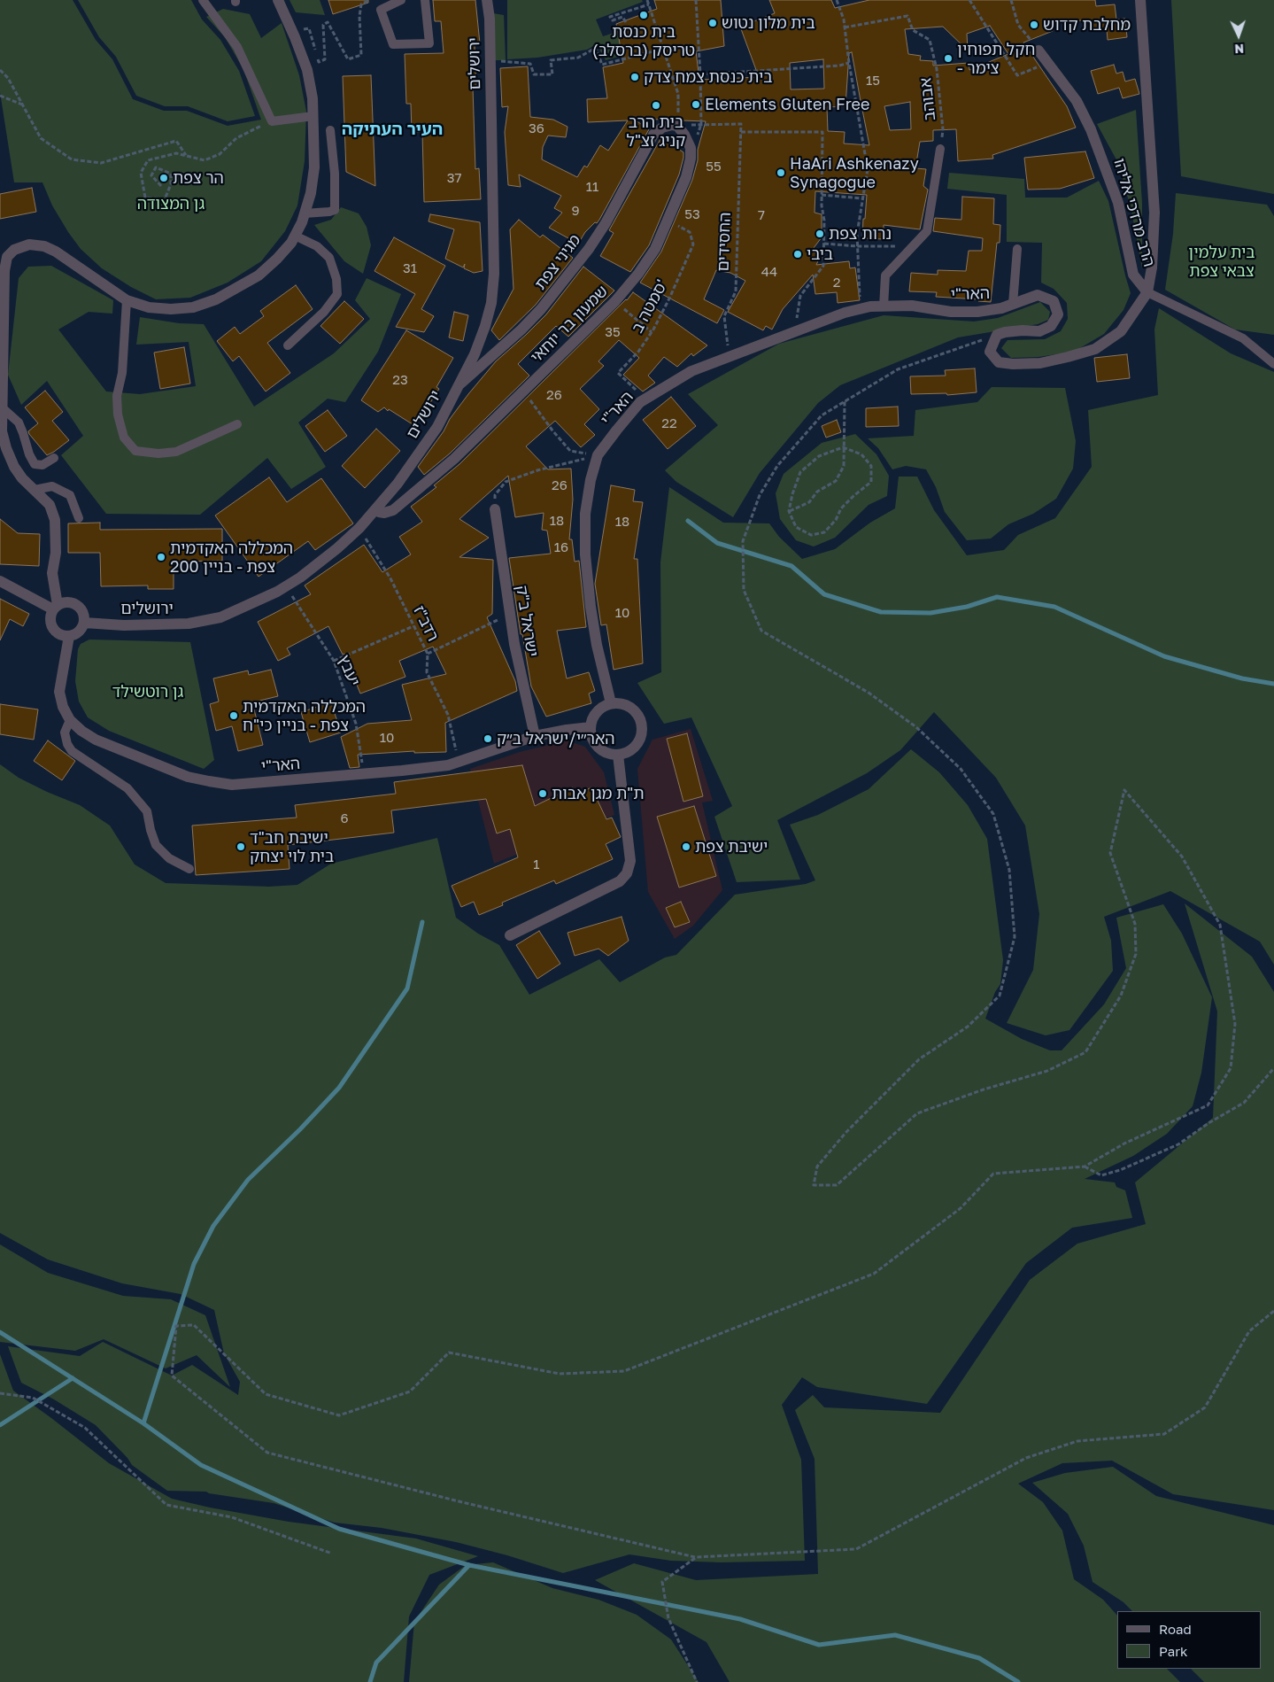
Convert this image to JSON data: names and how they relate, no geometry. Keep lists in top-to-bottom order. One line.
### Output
{"streets":{"street":["ירושלים","הרב מרדכי אליהו","מגיני צפת","האר\"י","שמעון בר יוחאי","ישראל ב\"ק"],"path":["אבוהב","החסידים","סמטה ב'","רדב\"ז","יעבץ"]},"crossings":[["ירושלים","מגיני צפת"],["ירושלים","האר\"י"],["ירושלים","שמעון בר יוחאי"],["ירושלים","רדב\"ז"],["ירושלים","יעבץ"],["החסידים","האר\"י"],["מגיני צפת","שמעון בר יוחאי"],["האר\"י","סמטה ב'"],["האר\"י","ישראל ב\"ק"],["האר\"י","רדב\"ז"],["האר\"י","יעבץ"],["סמטה ב'","שמעון בר יוחאי"]],"districts":["העיר העתיקה"],"parks":["גן המצודה","בית עלמין צבאי צפת","גן רוטשילד"],"places":["בית כנסת טריסק (ברסלב)","בית מלון נטוש","מחלבת קדוש","חקל תפוחין - צימר","בית כנסת צמח צדק","Elements Gluten Free","בית הרב קניג זצ\"ל","HaAri Ashkenazy Synagogue","הר צפת","נרות צפת","ביבי","המכללה האקדמית צפת - בניין 200","המכללה האקדמית צפת - בניין כי\"ח","האר״י/ישראל ב״ק","ת\"ת מגן אבות","ישיבת חב\"ד בית לוי יצחק","ישיבת צפת"],"house_numbers":["15","36","55","37","11","9","53","7","31","44","2","35","23","26","22","26","18","18","16","10","10","6","1"],"legend":["Road","Park"],"north":"bottom"}
